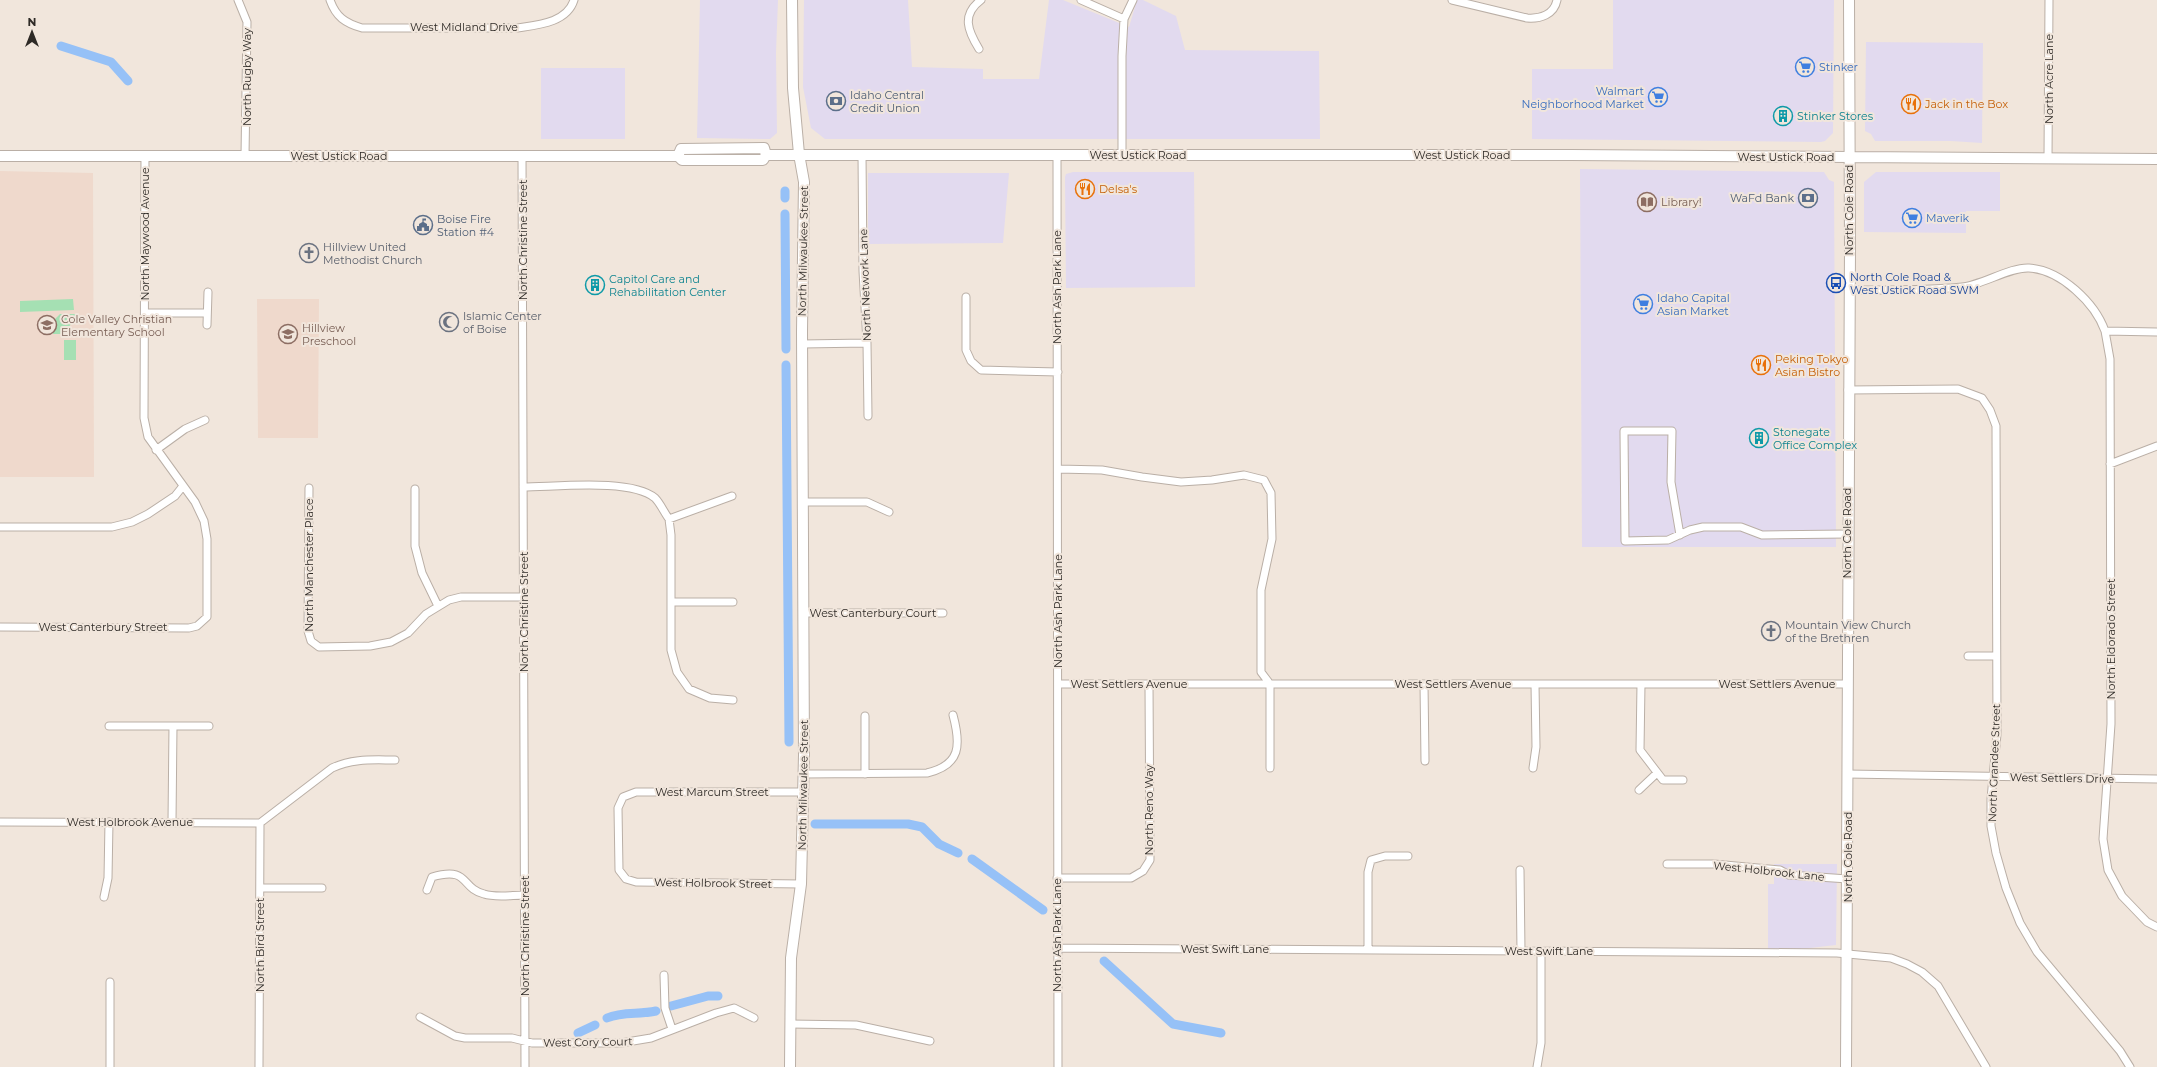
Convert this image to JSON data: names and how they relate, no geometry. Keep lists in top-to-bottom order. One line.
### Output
{"streets":{"main road":["West Ustick Road","North Cole Road","North Milwaukee Street"],"street":["West Midland Drive","North Rugby Way","North Acre Lane","North Maywood Avenue","North Christine Street","North Network Lane","North Ash Park Lane","North Manchester Place","West Canterbury Court","West Canterbury Street","North Eldorado Street","West Settlers Avenue","North Grandee Street","West Settlers Drive","West Marcum Street","North Reno Way","West Holbrook Avenue","West Holbrook Lane","West Holbrook Street","North Bird Street","West Swift Lane","West Cory Court"]},"crossings":[["North Rugby Way","West Ustick Road"],["North Acre Lane","West Ustick Road"],["West Ustick Road","North Cole Road"],["West Ustick Road","North Maywood Avenue"],["West Ustick Road","North Christine Street"],["West Ustick Road","North Milwaukee Street"],["West Ustick Road","North Network Lane"],["West Ustick Road","North Ash Park Lane"],["North Cole Road","North Eldorado Street"],["North Cole Road","West Settlers Avenue"],["North Cole Road","North Grandee Street"],["North Cole Road","West Settlers Drive"],["North Cole Road","West Holbrook Lane"],["North Cole Road","West Swift Lane"],["North Maywood Avenue","West Canterbury Street"],["North Christine Street","West Cory Court"],["North Milwaukee Street","West Canterbury Court"],["North Milwaukee Street","West Marcum Street"],["North Milwaukee Street","West Holbrook Street"],["North Ash Park Lane","West Settlers Avenue"],["North Ash Park Lane","North Reno Way"],["North Ash Park Lane","West Swift Lane"],["North Eldorado Street","West Settlers Drive"],["West Settlers Avenue","North Reno Way"],["North Grandee Street","West Settlers Drive"],["West Marcum Street","West Holbrook Street"],["West Holbrook Avenue","North Bird Street"]],"places":{"supermarket":["Stinker","Walmart Neighborhood Market","Maverik","Idaho Capital Asian Market"],"bank":["Idaho Central Credit Union","WaFd Bank"],"restaurant":["Jack in the Box","Delsa's","Peking Tokyo Asian Bistro"],"building":["Stinker Stores","Capitol Care and Rehabilitation Center","Stonegate Office Complex"],"library":["Library!"],"public building":["Boise Fire Station #4"],"church":["Hillview United Methodist Church","Mountain View Church of the Brethren"],"bus stop":["North Cole Road & West Ustick Road SWM"],"mosque":["Islamic Center of Boise"],"school or university":["Cole Valley Christian Elementary School","Hillview Preschool"]},"north":"top"}
